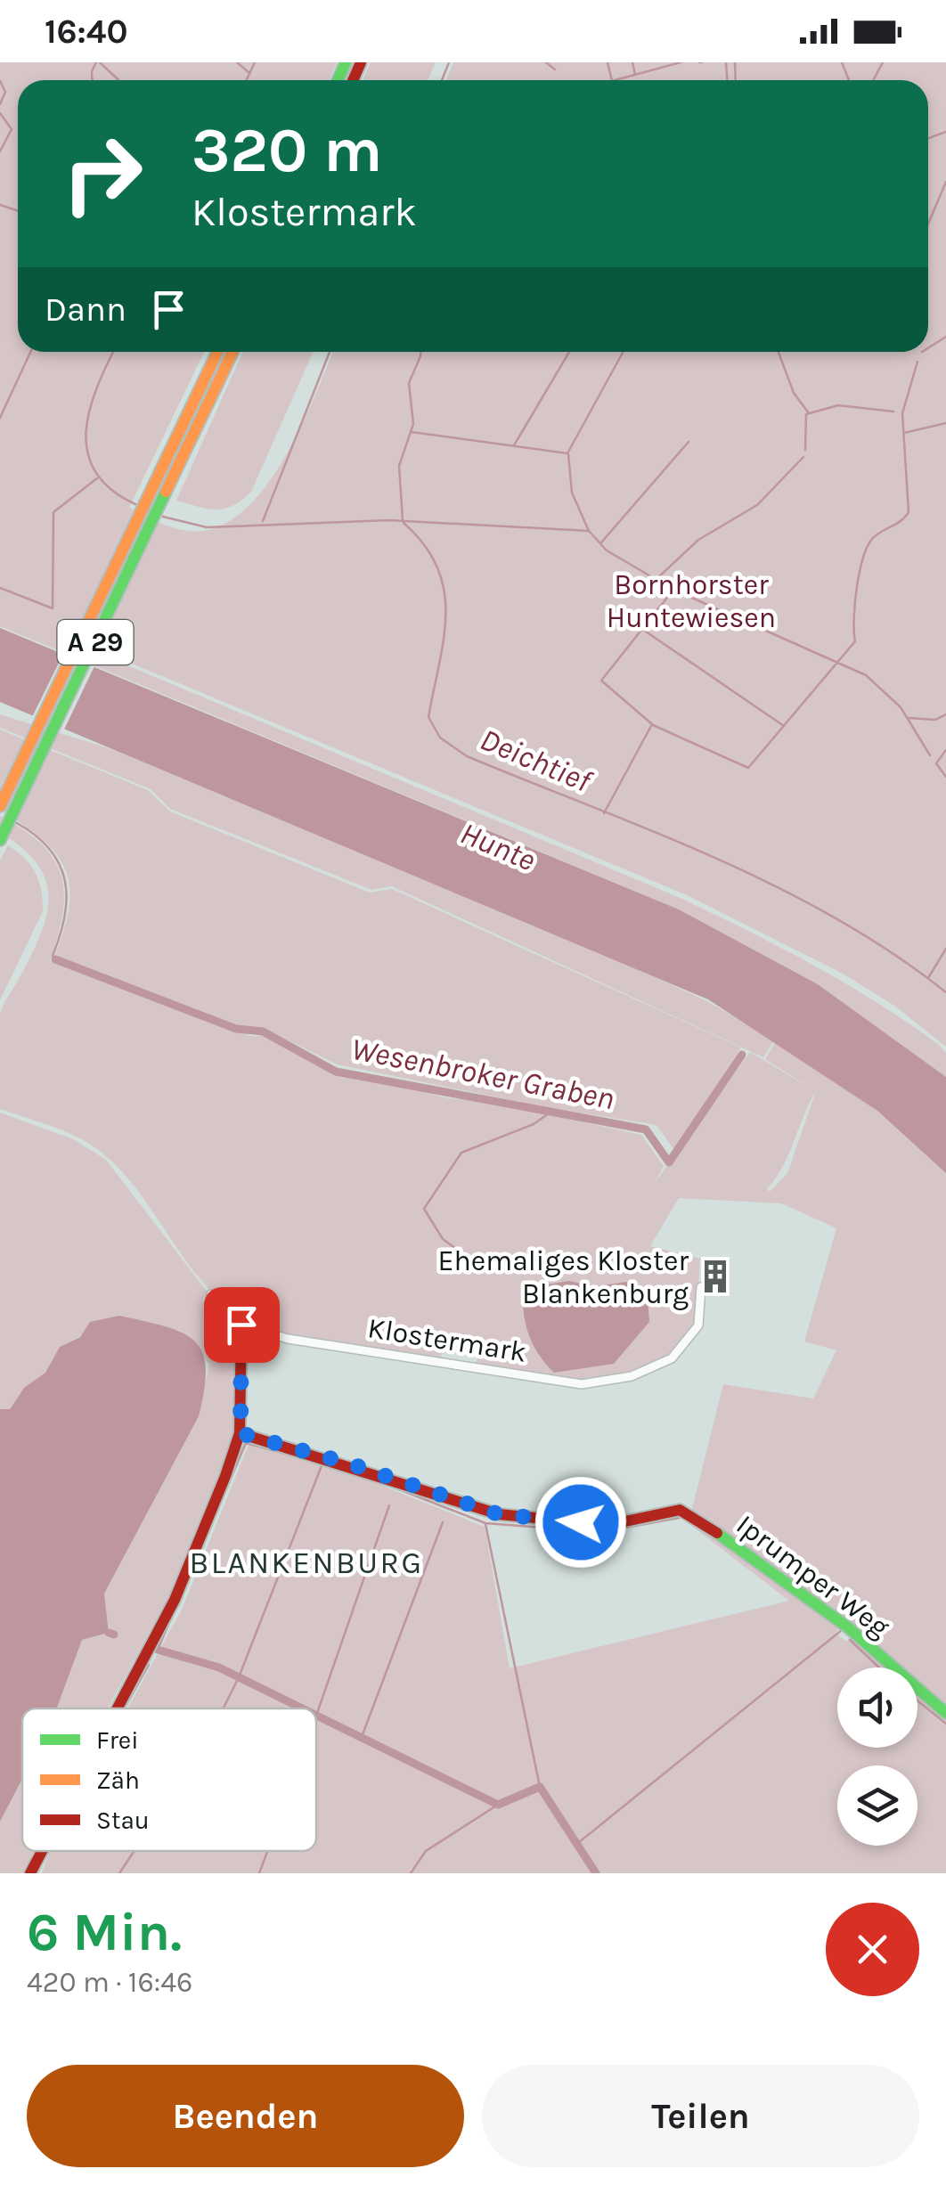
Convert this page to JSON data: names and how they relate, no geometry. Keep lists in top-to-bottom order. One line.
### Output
{"streets":{"main road":["A 29","Iprumper Weg"],"street":["Klostermark"]},"districts":["BLANKENBURG"],"water":["Deichtief","Hunte","Wesenbroker Graben"],"parks":["Bornhorster Huntewiesen"],"places":{"building":["Ehemaliges Kloster Blankenburg"]},"legend":["Frei","Zäh","Stau"],"page":{"status":"16:40","turn":["320 m","Klostermark"],"then":"Dann","heading":["6 Min.","420 m · 16:46"],"buttons":["Beenden","Teilen"]}}
